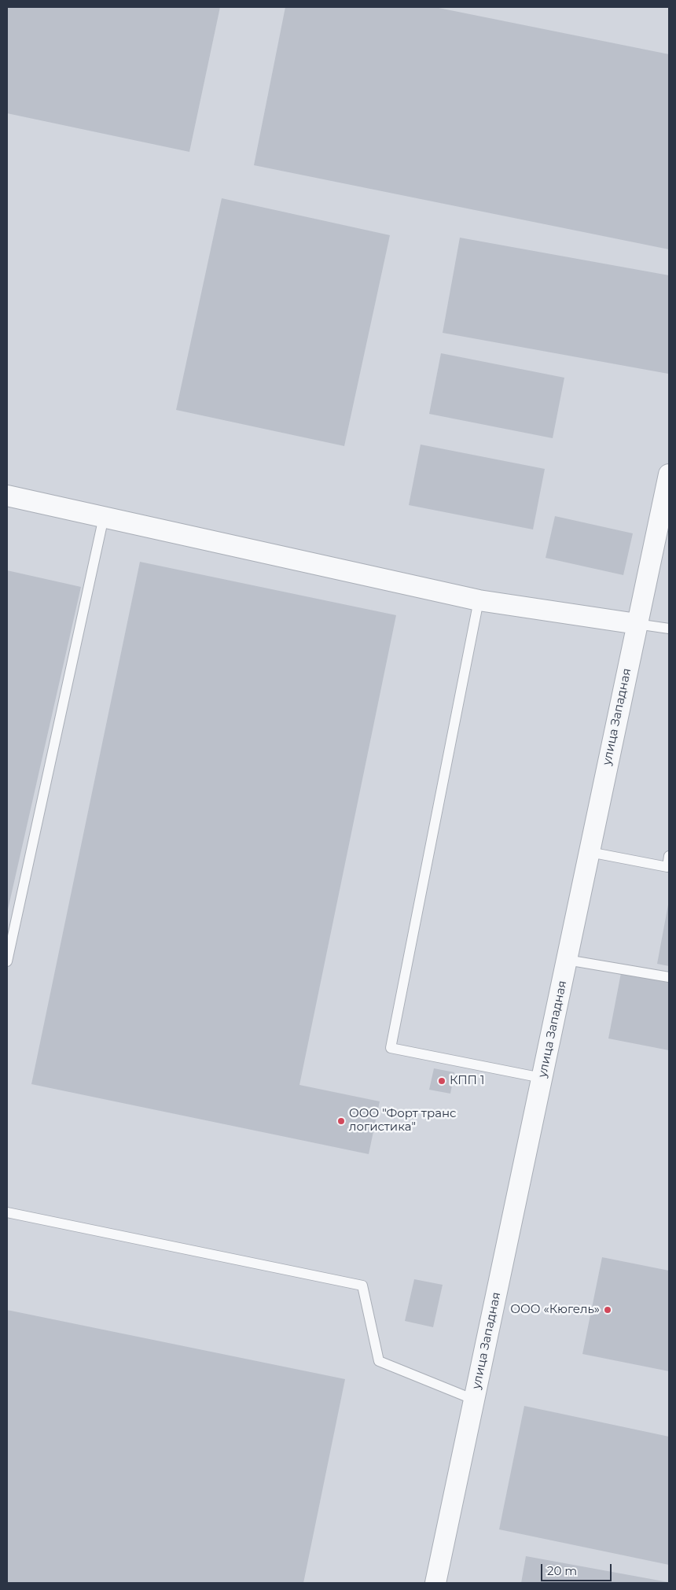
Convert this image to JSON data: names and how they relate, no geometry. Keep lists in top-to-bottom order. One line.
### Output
{"streets":{"street":["улица Западная"]},"places":["КПП 1","ООО \"Форт транс логистика\"","ООО «Кюгель»"],"scale_bar":"20 m"}
